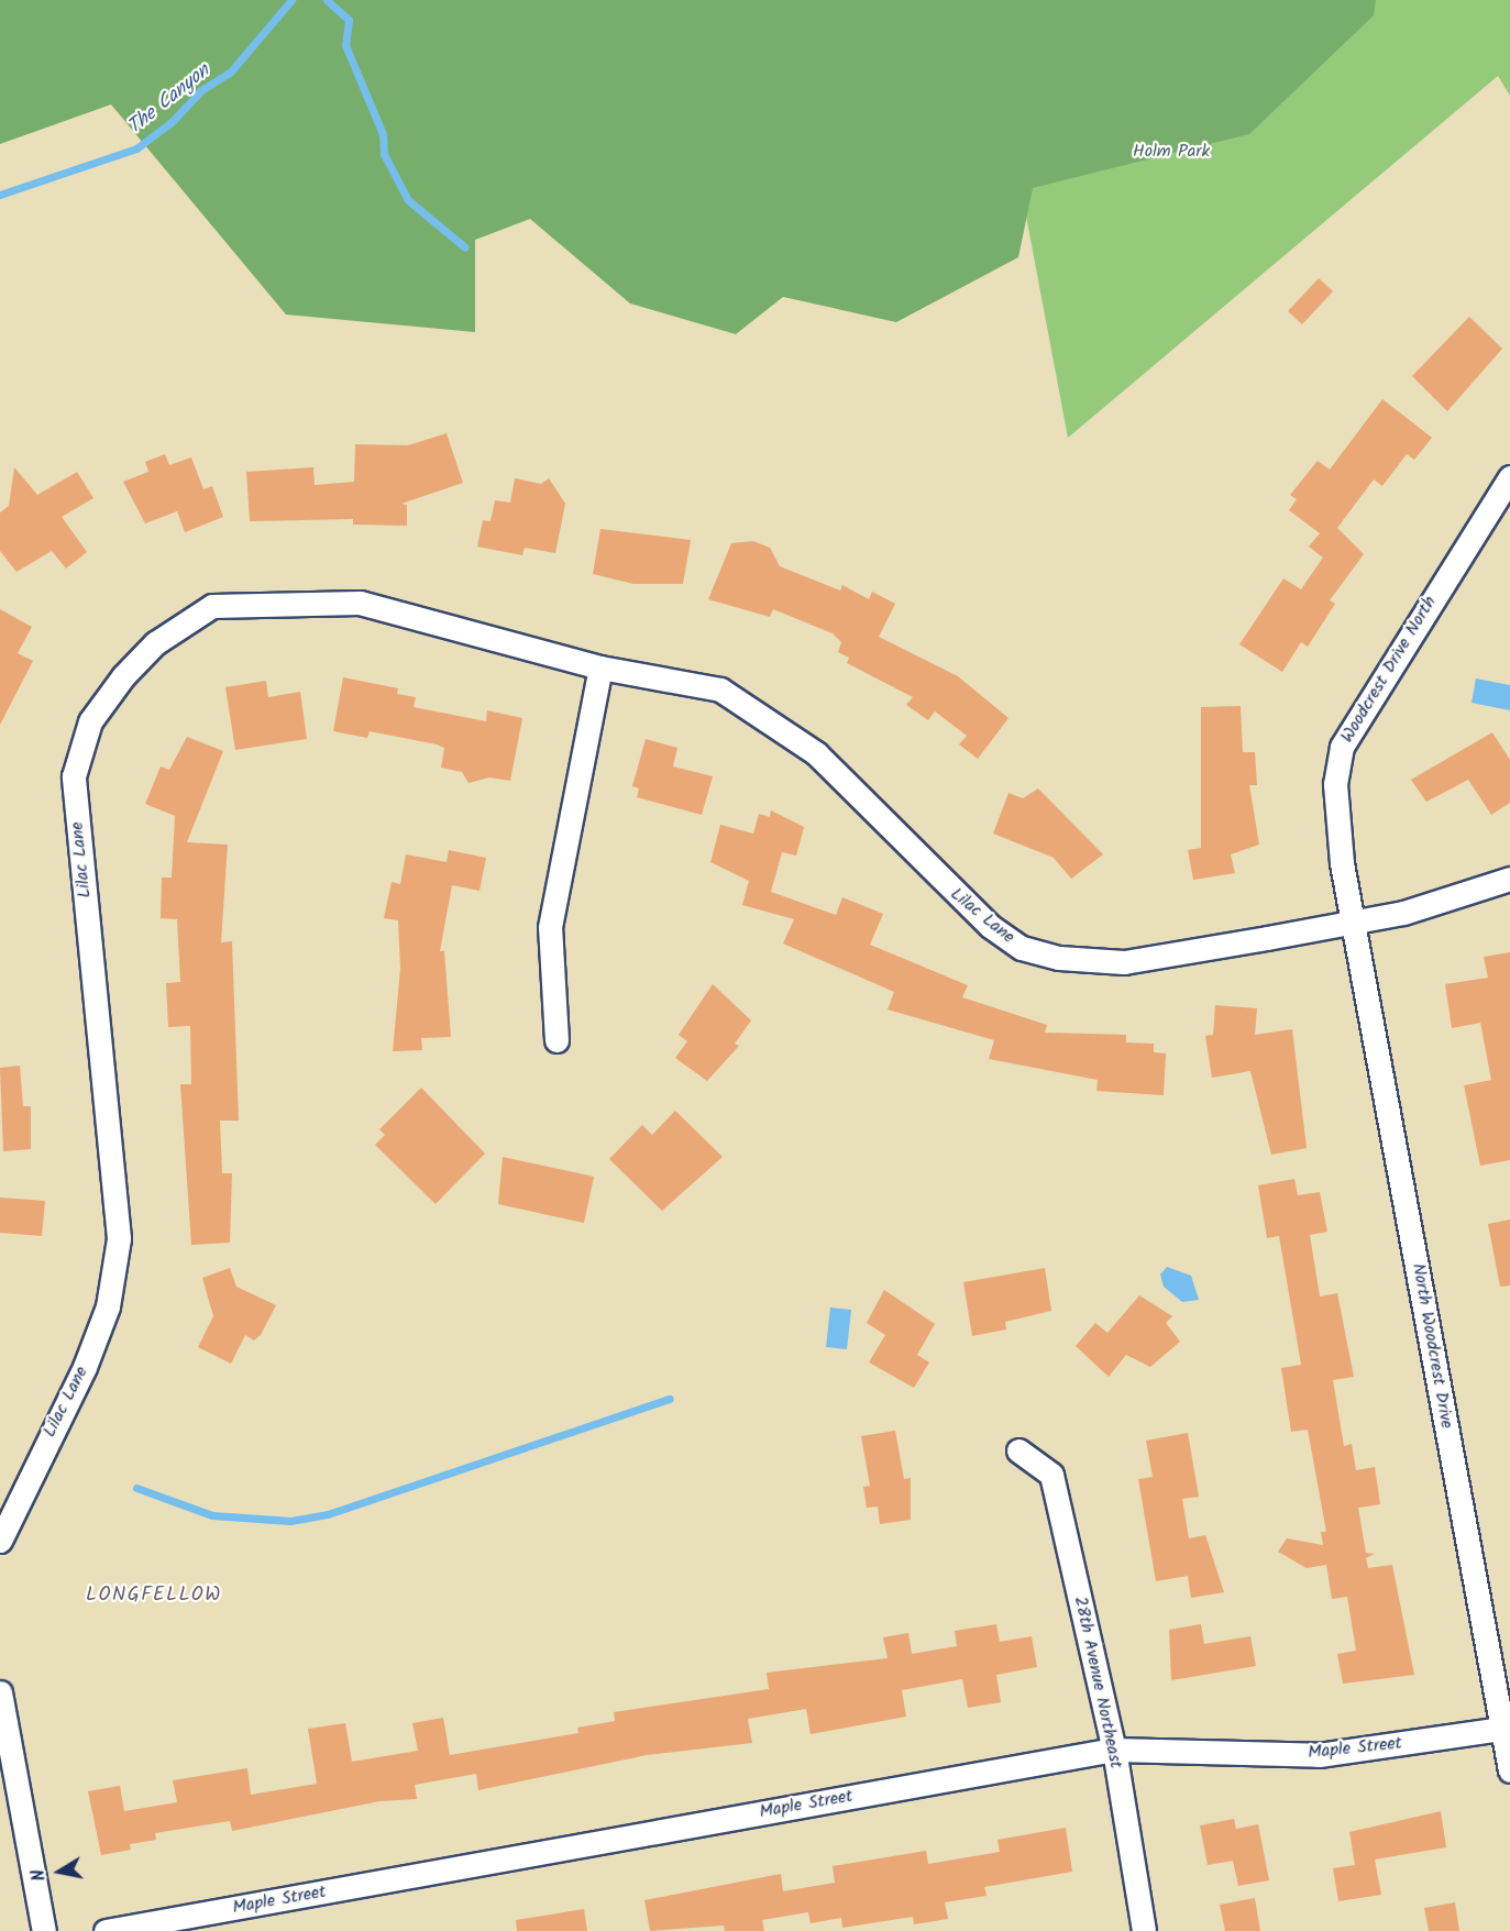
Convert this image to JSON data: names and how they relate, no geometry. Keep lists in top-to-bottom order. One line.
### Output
{"streets":{"street":["Woodcrest Drive North","Lilac Lane","North Woodcrest Drive","28th Avenue Northeast","Maple Street"]},"crossings":[["Woodcrest Drive North","Lilac Lane"],["Woodcrest Drive North","North Woodcrest Drive"],["Lilac Lane","North Woodcrest Drive"],["North Woodcrest Drive","Maple Street"],["28th Avenue Northeast","Maple Street"]],"districts":["LONGFELLOW"],"water":["The Canyon"],"parks":["Holm Park"],"north":"left"}
